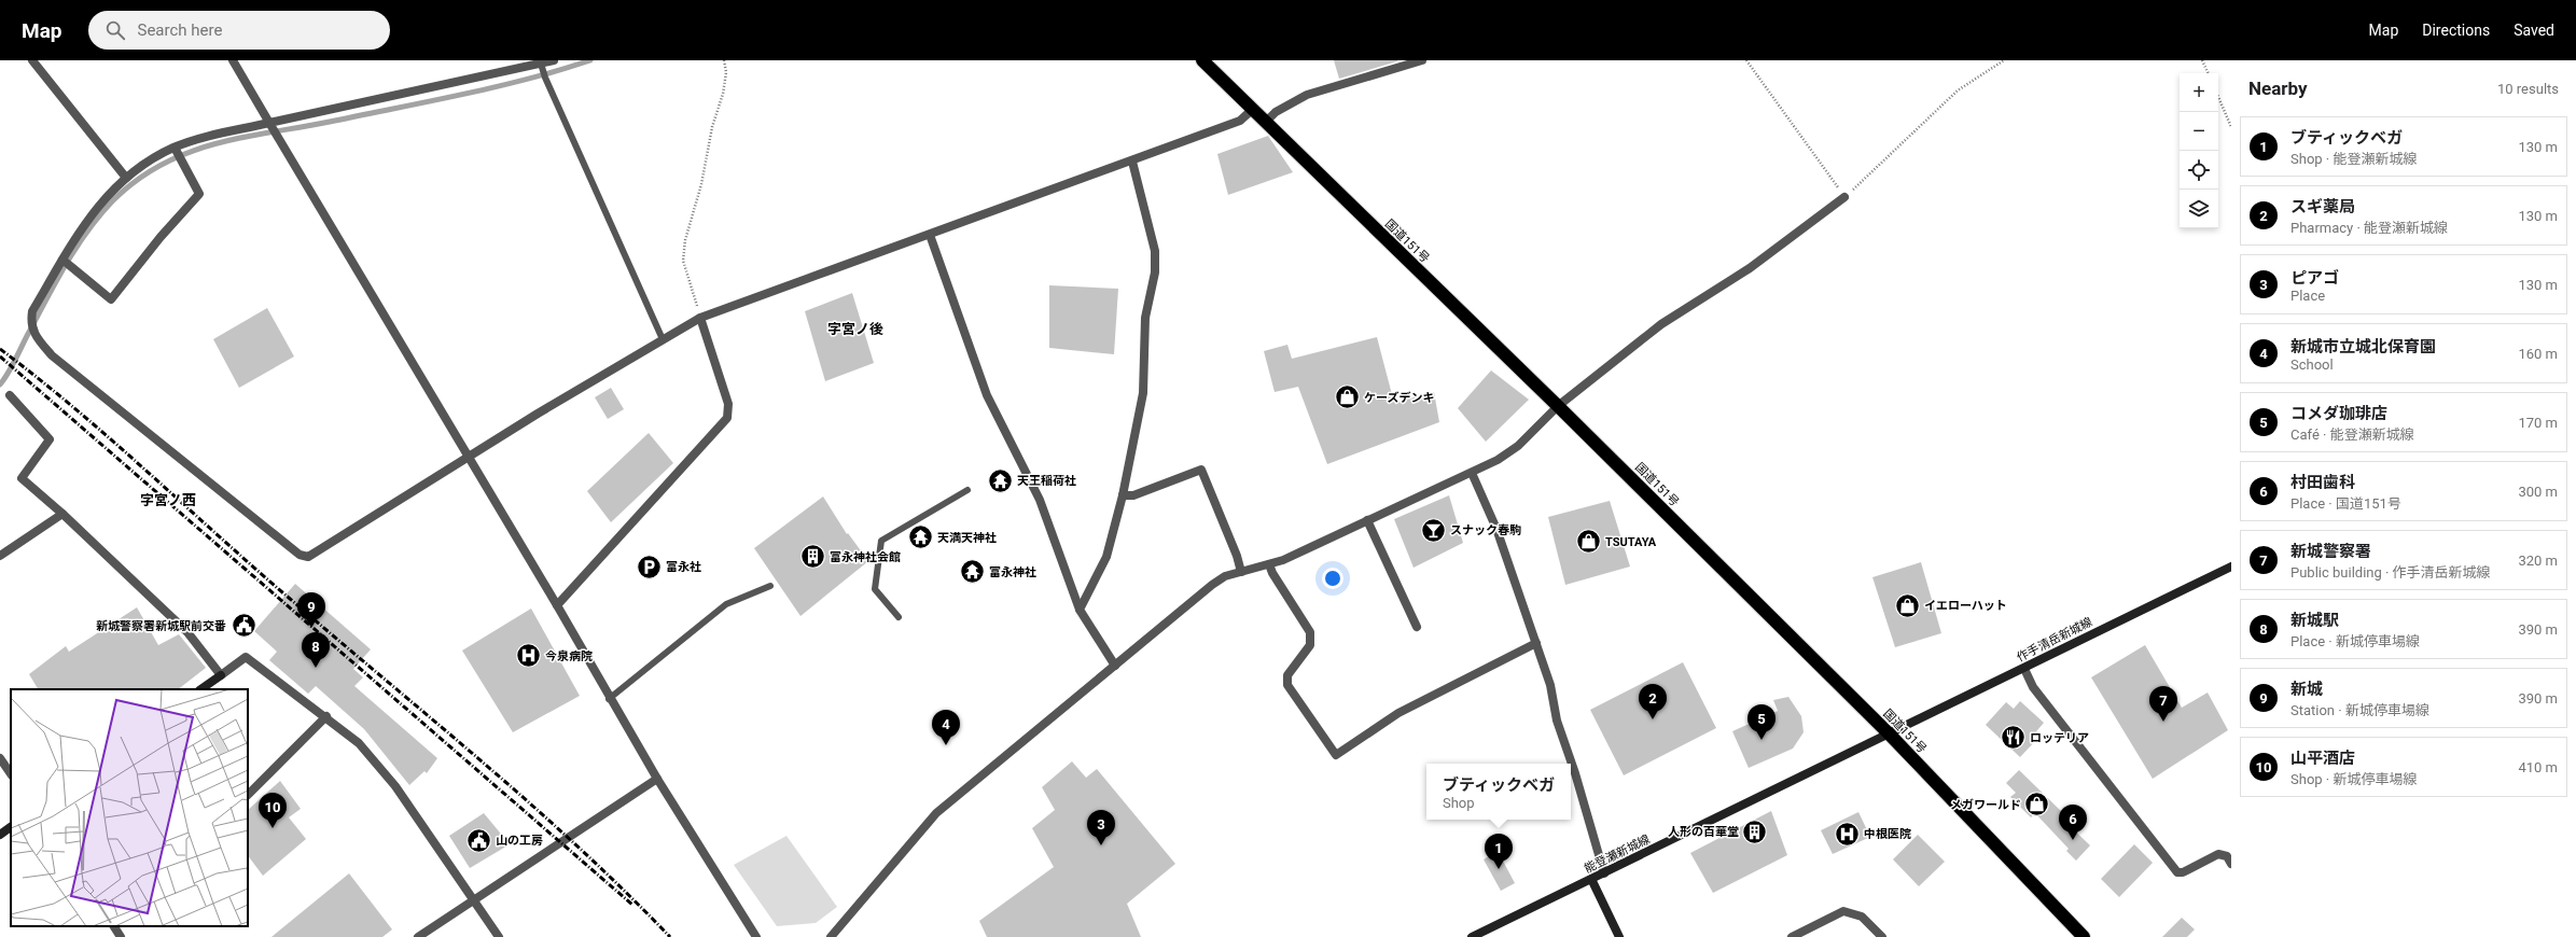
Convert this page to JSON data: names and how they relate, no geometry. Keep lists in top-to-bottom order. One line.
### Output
{"streets":{"highway":["国道151号"],"main road":["作手清岳新城線","能登瀬新城線"]},"crossings":[["国道151号","作手清岳新城線"],["国道151号","能登瀬新城線"],["作手清岳新城線","能登瀬新城線"]],"districts":["字宮ノ後","字宮ノ西"],"places":{"shop":["ケーズデンキ","TSUTAYA","イエローハット","メガワールド"],"temple":["天王稲荷社","天満天神社","富永神社"],"bar":["スナック春駒"],"building":["富永神社会館","人形の百華堂"],"parking":["富永社"],"public building":["新城警察署新城駅前交番","山の工房"],"hospital":["今泉病院","中根医院"],"restaurant":["ロッテリア"]},"page":{"header":"Map","search":"Search here","nav":["Map","Directions","Saved"],"heading":["Nearby","10 results"],"map_buttons":["+","−"],"list":[{"mark":"1","name":"ブティックベガ","note":"Shop · 能登瀬新城線","value":"130 m"},{"mark":"2","name":"スギ薬局","note":"Pharmacy · 能登瀬新城線","value":"130 m"},{"mark":"3","name":"ピアゴ","note":"Place","value":"130 m"},{"mark":"4","name":"新城市立城北保育園","note":"School","value":"160 m"},{"mark":"5","name":"コメダ珈琲店","note":"Café · 能登瀬新城線","value":"170 m"},{"mark":"6","name":"村田歯科","note":"Place · 国道151号","value":"300 m"},{"mark":"7","name":"新城警察署","note":"Public building · 作手清岳新城線","value":"320 m"},{"mark":"8","name":"新城駅","note":"Place · 新城停車場線","value":"390 m"},{"mark":"9","name":"新城","note":"Station · 新城停車場線","value":"390 m"},{"mark":"10","name":"山平酒店","note":"Shop · 新城停車場線","value":"410 m"}],"pins":["9","8","2","7","5","4","10","6","3","1"],"popup":["ブティックベガ","Shop"]}}
